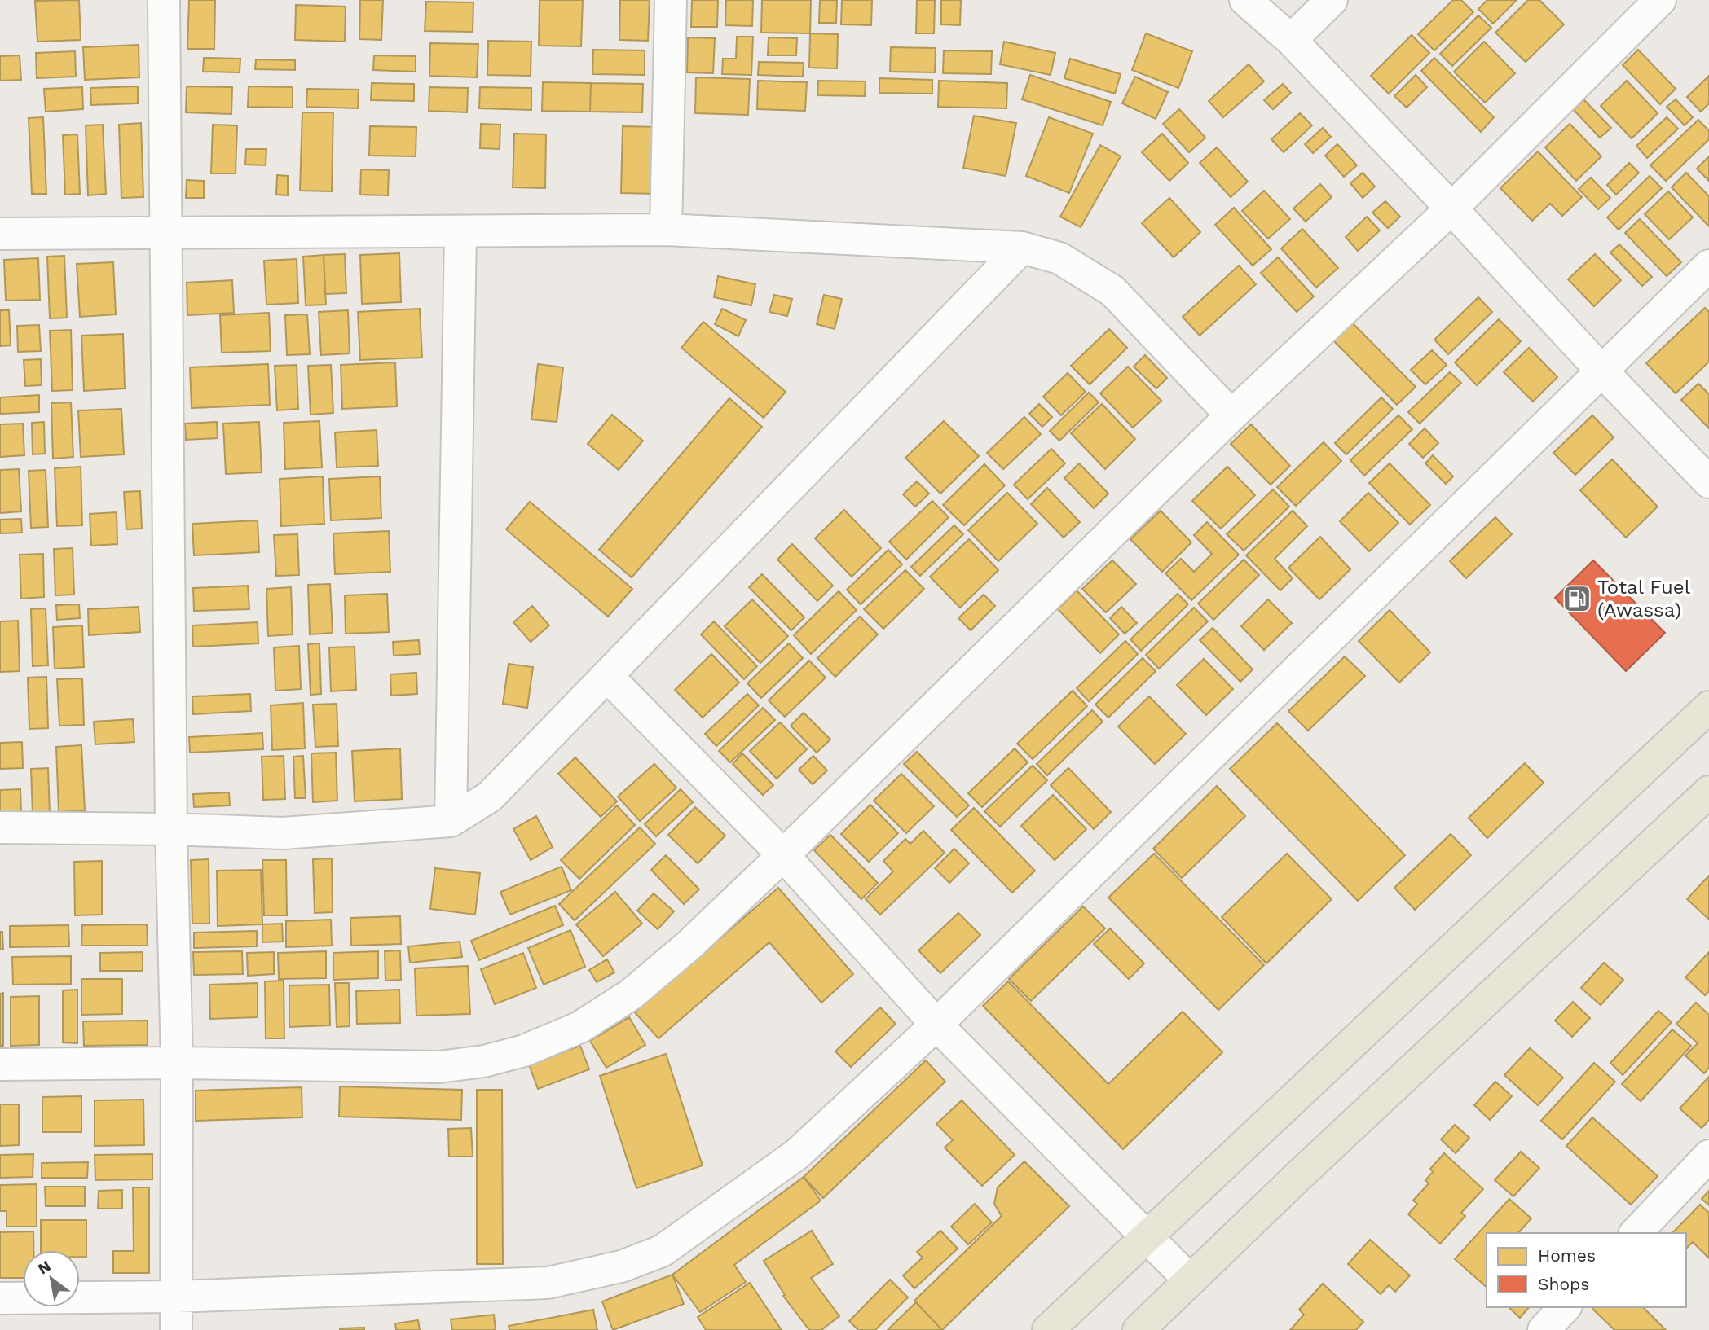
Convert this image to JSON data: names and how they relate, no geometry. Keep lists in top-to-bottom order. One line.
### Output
{"places":{"fuel station":["Total Fuel (Awassa)"]},"legend":["Homes","Shops"],"north":"top left"}
